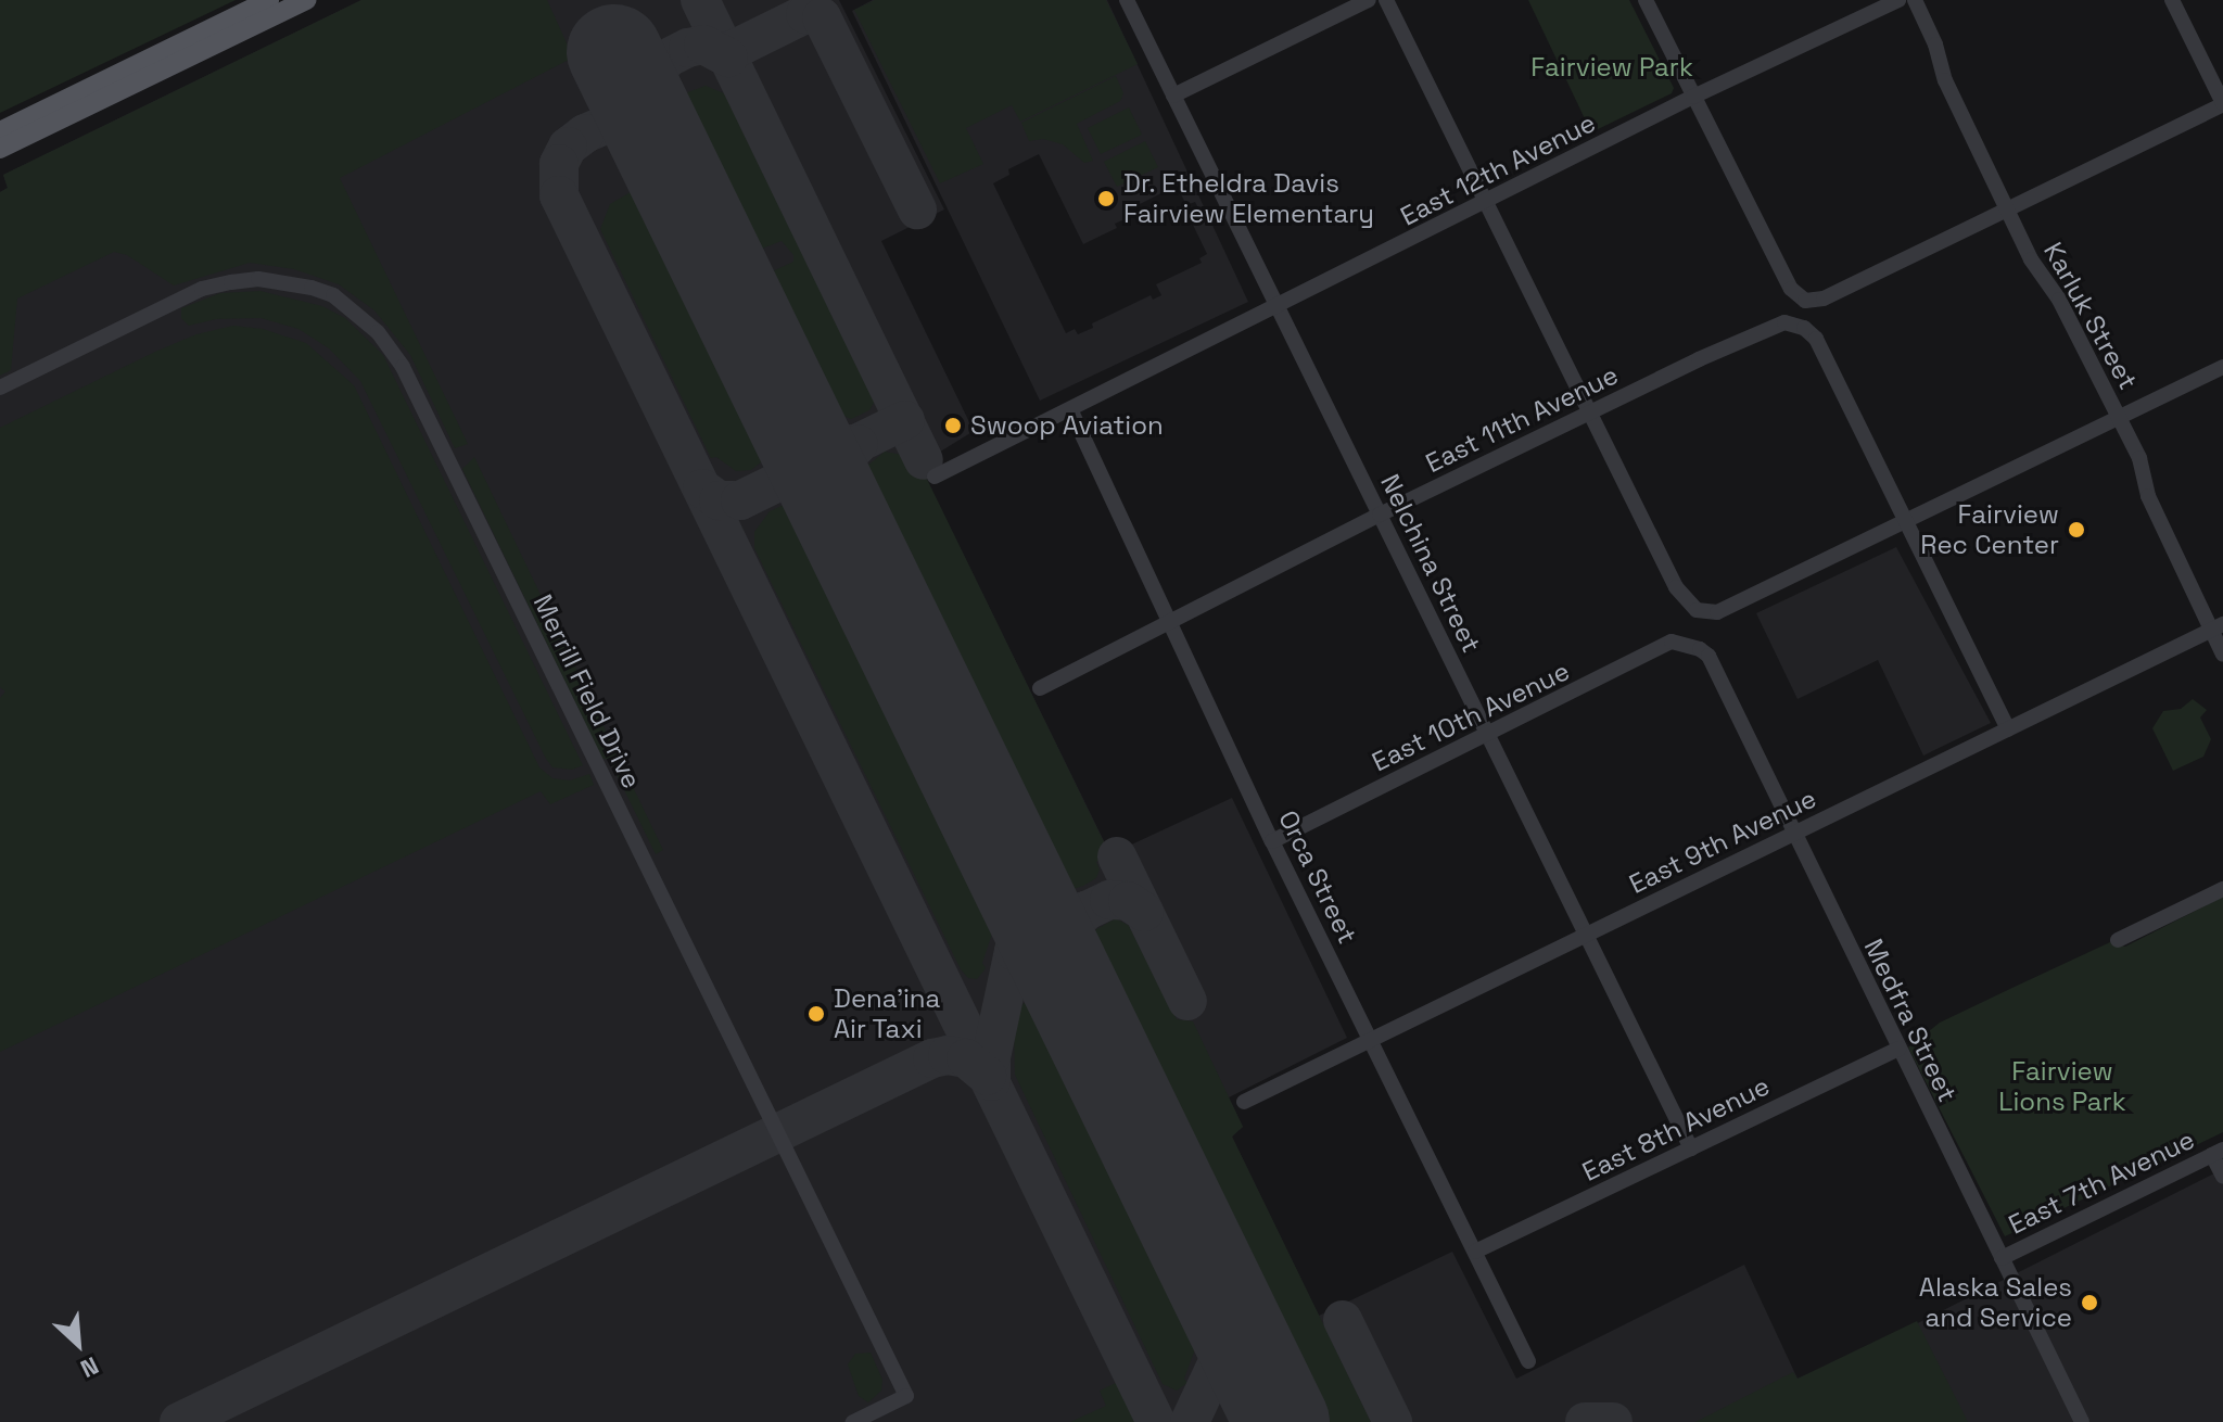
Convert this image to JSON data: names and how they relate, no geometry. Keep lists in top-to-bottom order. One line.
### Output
{"streets":{"street":["East 12th Avenue","Karluk Street","East 11th Avenue","Nelchina Street","Merrill Field Drive","East 10th Avenue","East 9th Avenue","Orca Street","Medfra Street","East 8th Avenue","East 7th Avenue"]},"crossings":[["East 12th Avenue","Nelchina Street"],["East 12th Avenue","Orca Street"],["Karluk Street","East 9th Avenue"],["East 11th Avenue","Nelchina Street"],["East 11th Avenue","Orca Street"],["Nelchina Street","East 10th Avenue"],["Nelchina Street","East 9th Avenue"],["Nelchina Street","East 8th Avenue"],["East 10th Avenue","Orca Street"],["East 10th Avenue","Medfra Street"],["East 9th Avenue","Orca Street"],["East 9th Avenue","Medfra Street"],["Orca Street","East 8th Avenue"],["Medfra Street","East 8th Avenue"],["Medfra Street","East 7th Avenue"]],"parks":["Fairview Park","Fairview Lions Park"],"places":["Dr. Etheldra Davis Fairview Elementary","Swoop Aviation","Fairview Rec Center","Dena'ina Air Taxi","Alaska Sales and Service"],"north":"bottom right"}
